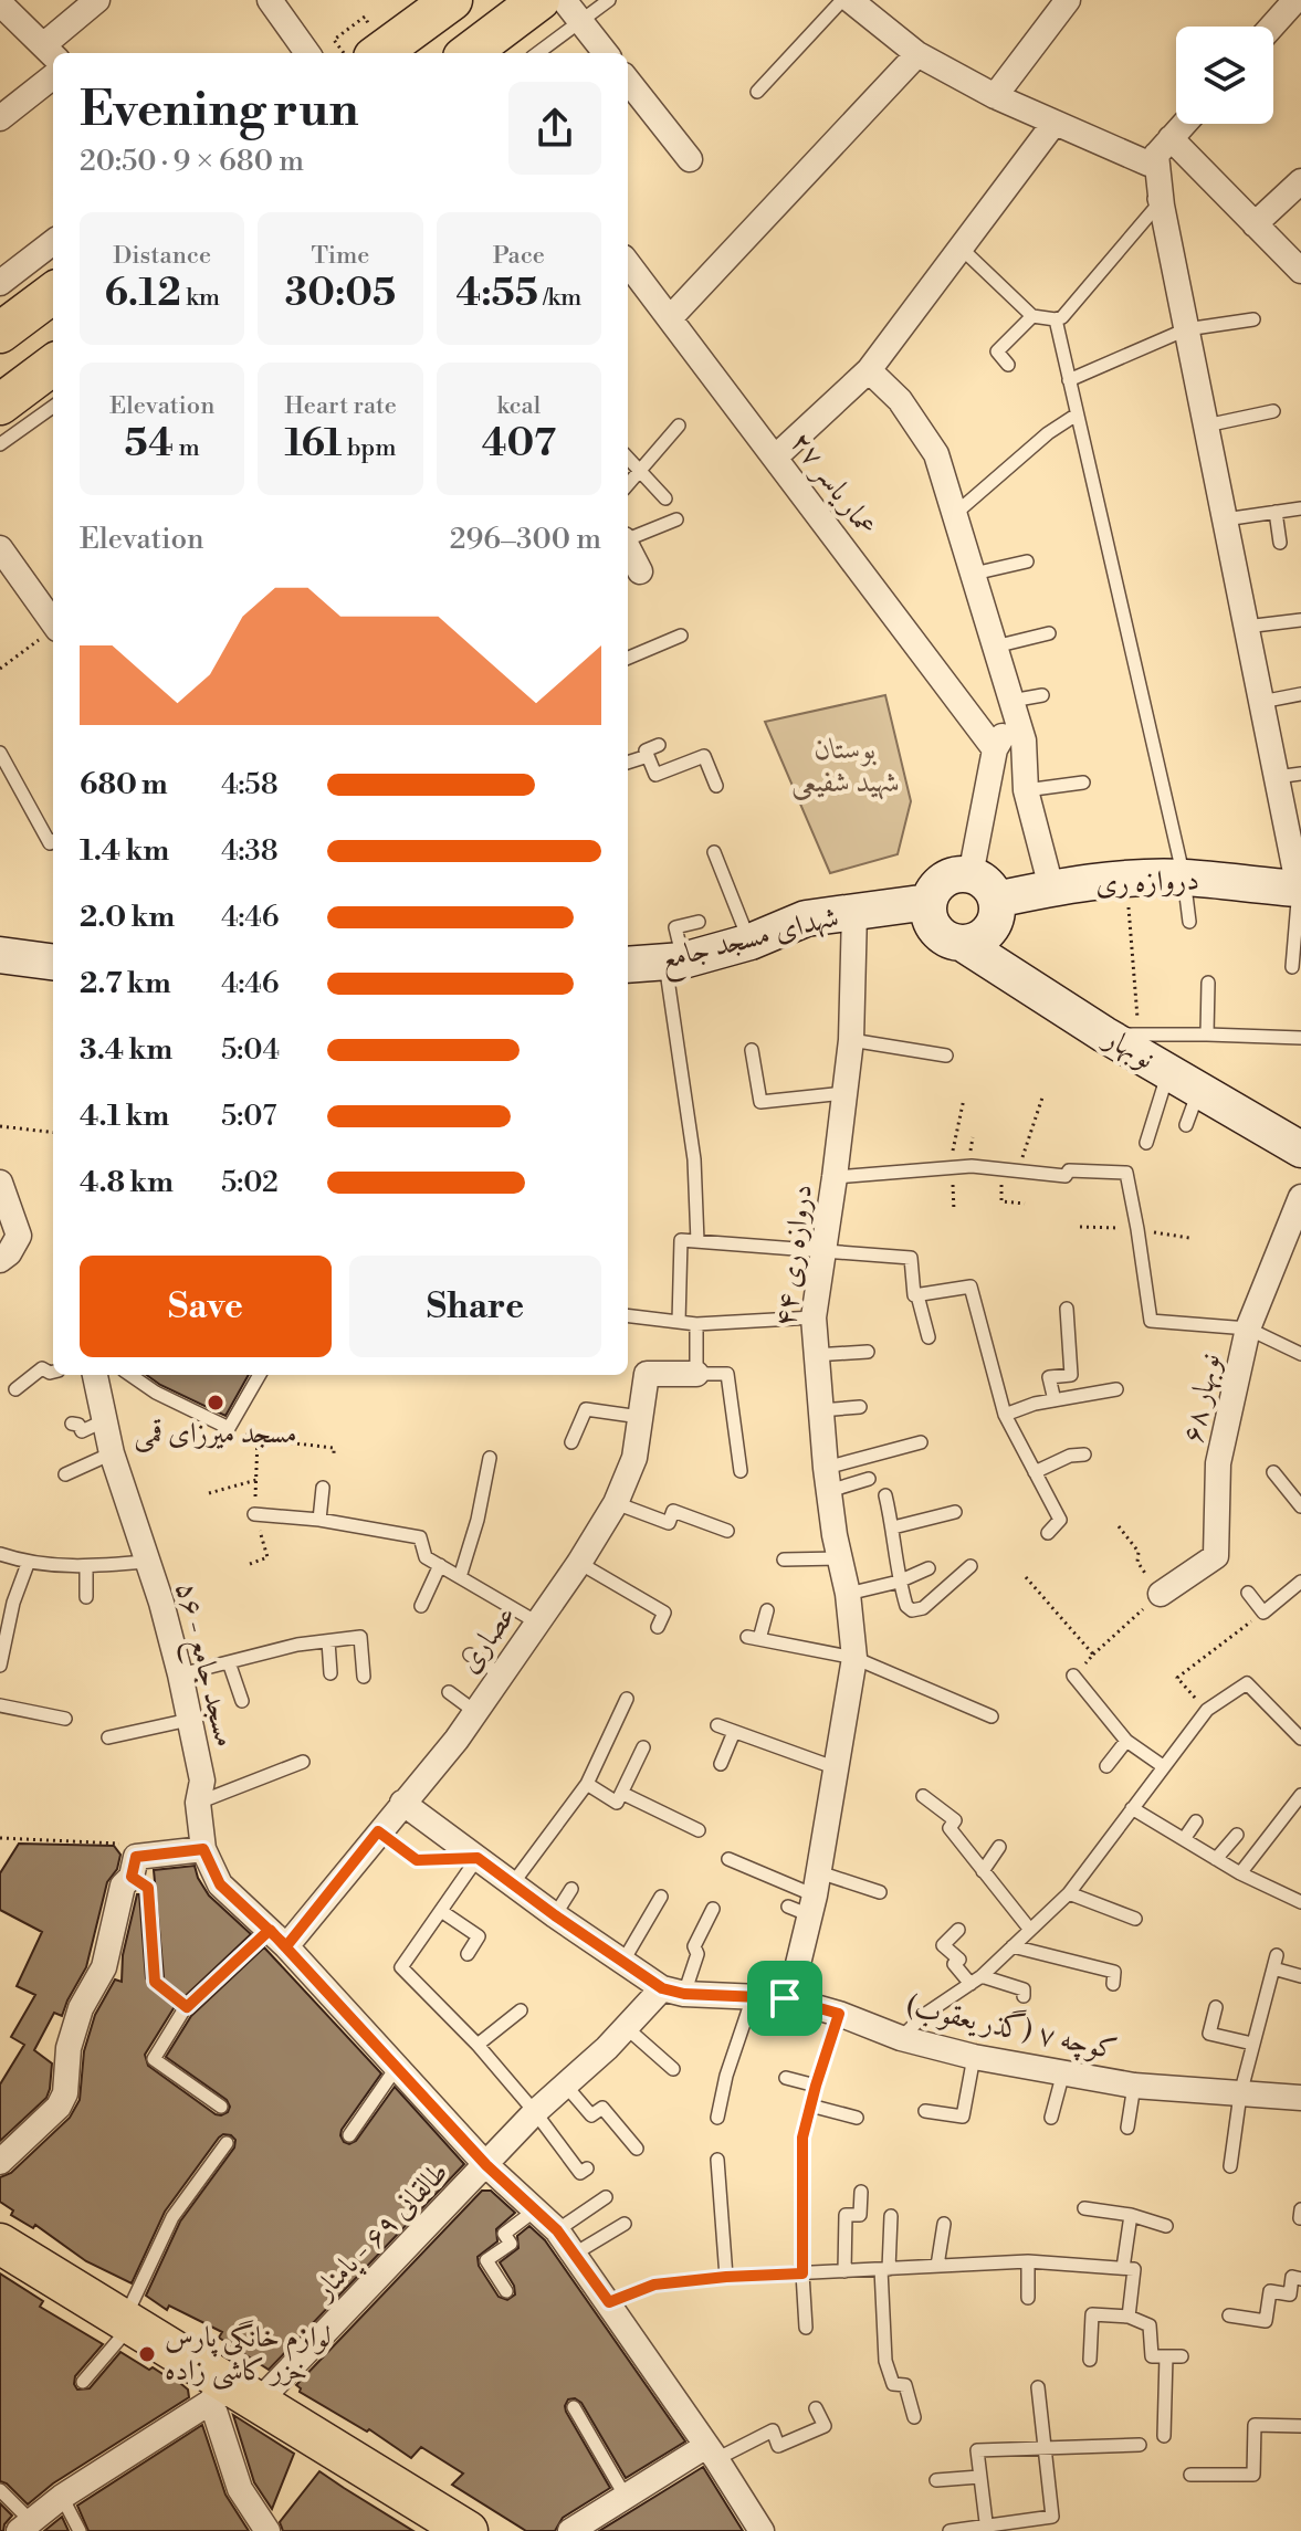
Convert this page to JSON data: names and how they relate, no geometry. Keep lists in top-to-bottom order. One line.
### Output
{"streets":{"main road":["دروازه ری","شهدای مسجد جامع","نوبهار"],"street":["عمار یاسر ۲۷","دروازه ری ۴۴","نوبهار ۶۸","عصاری","۵۶ - مسجد جامع","کوچه ۷ (گذر یعقوب)","طالقانی ۶۹ - پامنار"]},"crossings":[["دروازه ری","شهدای مسجد جامع"],["دروازه ری","نوبهار"],["شهدای مسجد جامع","نوبهار"],["شهدای مسجد جامع","دروازه ری ۴۴"],["دروازه ری ۴۴","کوچه ۷ (گذر یعقوب)"],["عصاری","۵۶ - مسجد جامع"],["۵۶ - مسجد جامع","طالقانی ۶۹ - پامنار"],["کوچه ۷ (گذر یعقوب)","طالقانی ۶۹ - پامنار"]],"parks":["بوستان شهید شفیعی"],"places":["مسجد میرزای قمی","لوازم خانگی پارس خزر کاشی زاده"],"page":{"heading":["Evening run","20:50 · 9 × 680 m"],"stats":[["Distance","6.12 km"],["Time","30:05"],["Pace","4:55 /km"],["Elevation","54 m"],["Heart rate","161 bpm"],["kcal","407"]],"chart":["Elevation","296–300 m"],"list":[{"name":"680 m","note":"4:58"},{"name":"1.4 km","note":"4:38"},{"name":"2.0 km","note":"4:46"},{"name":"2.7 km","note":"4:46"},{"name":"3.4 km","note":"5:04"},{"name":"4.1 km","note":"5:07"},{"name":"4.8 km","note":"5:02"}],"buttons":["Save","Share"]}}
